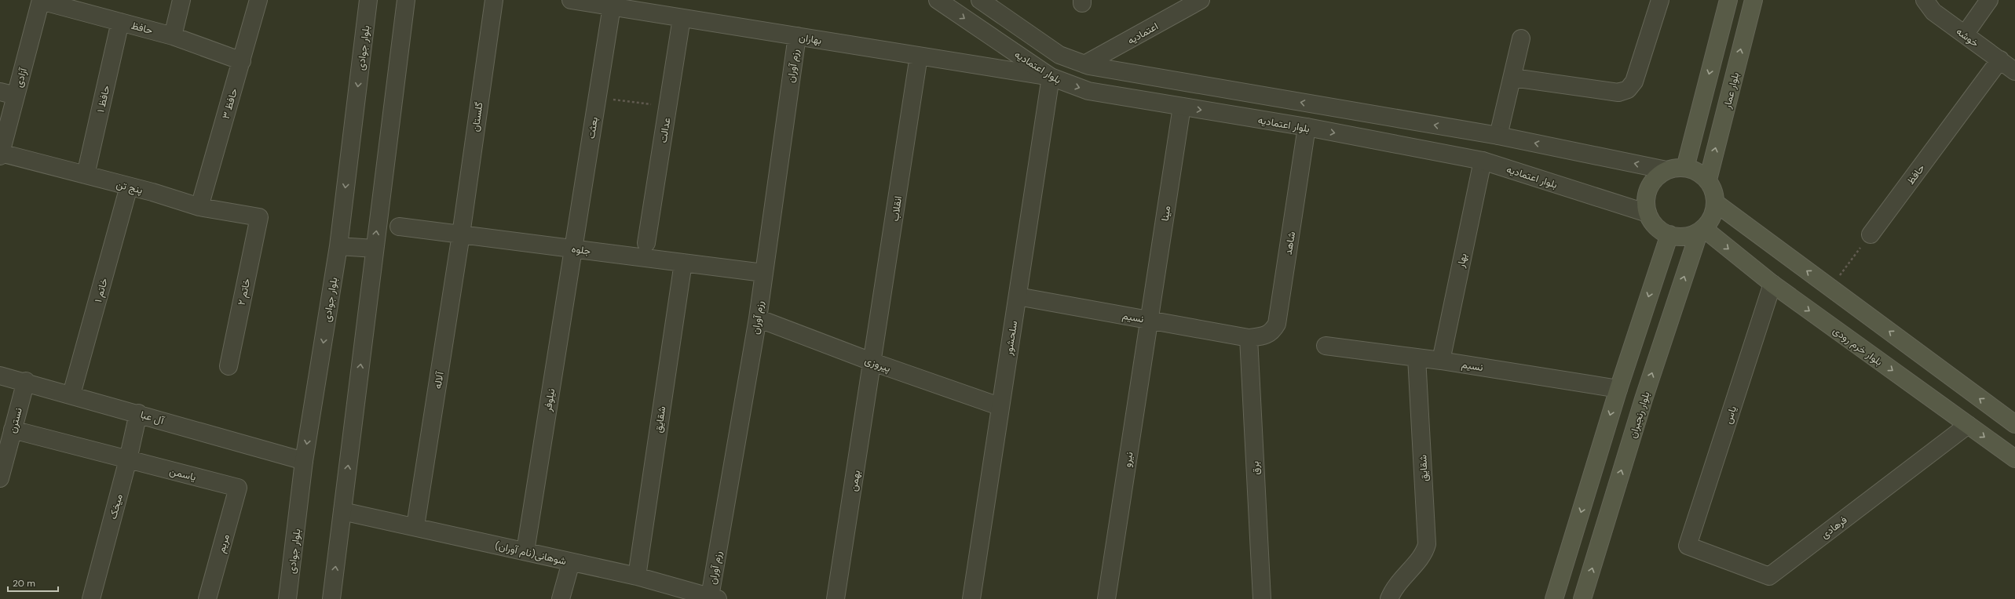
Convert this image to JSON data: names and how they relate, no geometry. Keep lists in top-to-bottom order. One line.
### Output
{"streets":{"main road":["بلوار عمار","بلوار خرم رودی","بلوار رنجبران"],"street":["حافظ","اعتمادیه","خوشه","بهاران","بلوار جوادی","رزم آوران","بلوار اعتمادیه","آزادی","حافظ ۱","حافظ ۳","گلستان","بعثت","عدالت","پنج تن","انقلاب","مینا","شاهد","جلوه","بهار","خاتم ۱","خاتم ۲","نسیم","سلحشور","پیروزی","آلاله","نیلوفر","یاس","آل عبا","شقایق","نسترن","نیرو","برق","یاسمن","بهمن","میخک","فرهادی","مریم","شوهانی(نام آوران)"]},"crossings":[["حافظ","خوشه"],["حافظ","آزادی"],["حافظ","حافظ ۱"],["حافظ","حافظ ۳"],["بهاران","رزم آوران"],["بهاران","بلوار اعتمادیه"],["بهاران","بعثت"],["بهاران","عدالت"],["بهاران","انقلاب"],["بهاران","سلحشور"],["بلوار جوادی","آل عبا"],["رزم آوران","جلوه"],["رزم آوران","پیروزی"],["رزم آوران","شوهانی(نام آوران)"],["بلوار اعتمادیه","بلوار عمار"],["بلوار اعتمادیه","مینا"],["بلوار اعتمادیه","شاهد"],["بلوار اعتمادیه","بهار"],["بلوار اعتمادیه","سلحشور"],["بلوار اعتمادیه","بلوار خرم رودی"],["بلوار اعتمادیه","بلوار رنجبران"],["آزادی","پنج تن"],["بلوار عمار","بلوار خرم رودی"],["بلوار عمار","بلوار رنجبران"],["حافظ ۱","پنج تن"],["حافظ ۳","پنج تن"],["گلستان","جلوه"],["گلستان","آلاله"],["بعثت","جلوه"],["بعثت","نیلوفر"],["پنج تن","خاتم ۱"],["پنج تن","خاتم ۲"],["انقلاب","پیروزی"],["انقلاب","بهمن"],["مینا","نسیم"],["مینا","نیرو"],["شاهد","نسیم"],["شاهد","برق"],["جلوه","آلاله"],["جلوه","نیلوفر"],["جلوه","شقایق"],["بهار","نسیم"],["خاتم ۱","آل عبا"],["نسیم","سلحشور"],["نسیم","شقایق"],["نسیم","نیرو"],["نسیم","برق"],["سلحشور","پیروزی"],["بلوار خرم رودی","بلوار رنجبران"],["بلوار خرم رودی","یاس"],["بلوار خرم رودی","فرهادی"],["پیروزی","بهمن"],["آلاله","شوهانی(نام آوران)"],["نیلوفر","شوهانی(نام آوران)"],["یاس","فرهادی"],["آل عبا","نسترن"],["آل عبا","میخک"],["شقایق","شوهانی(نام آوران)"],["نسترن","یاسمن"],["یاسمن","میخک"],["یاسمن","مریم"]],"scale_bar":"20 m"}
